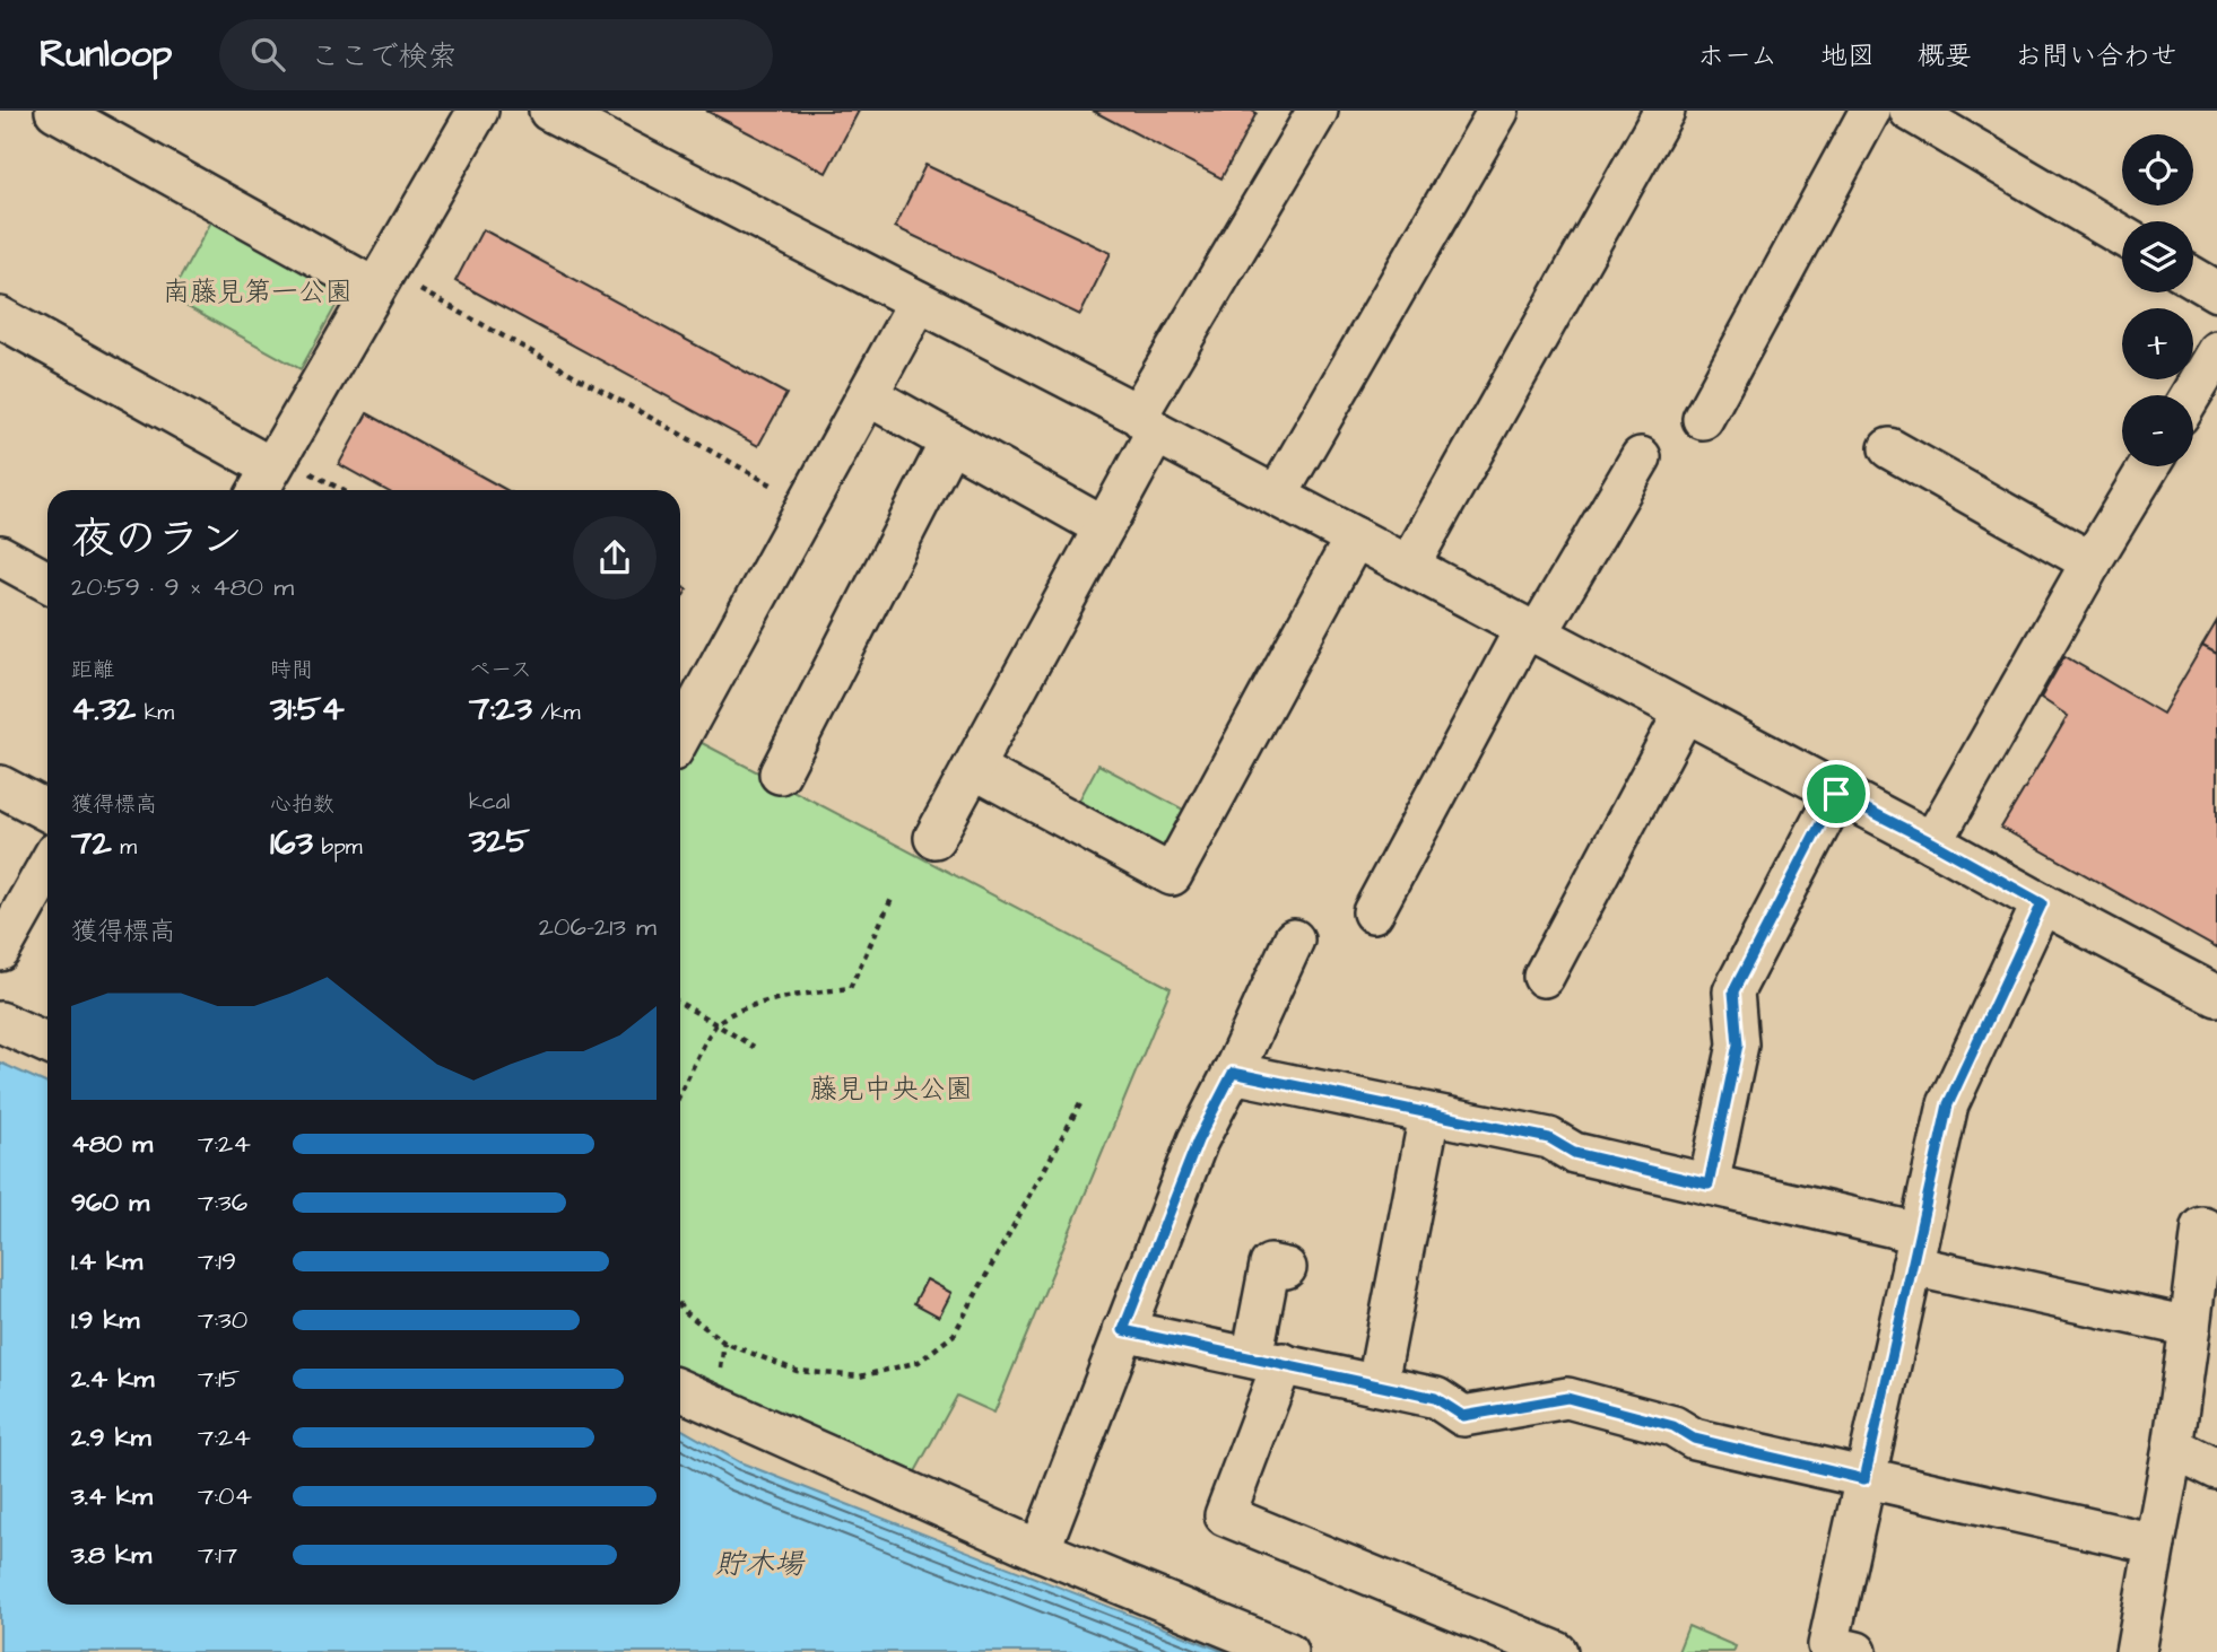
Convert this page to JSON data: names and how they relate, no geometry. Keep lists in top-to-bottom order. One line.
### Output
{"water":["貯木場"],"parks":["南藤見第一公園","藤見中央公園"],"page":{"header":"Runloop","search":"ここで検索","nav":["ホーム","地図","概要","お問い合わせ"],"map_buttons":["+","−"],"heading":["夜のラン","20:59 · 9 × 480 m"],"stats":[["距離","4.32 km"],["時間","31:54"],["ペース","7:23 /km"],["獲得標高","72 m"],["心拍数","163 bpm"],["kcal","325"]],"chart":["獲得標高","206–213 m"],"list":[{"name":"480 m","note":"7:24"},{"name":"960 m","note":"7:36"},{"name":"1.4 km","note":"7:19"},{"name":"1.9 km","note":"7:30"},{"name":"2.4 km","note":"7:15"},{"name":"2.9 km","note":"7:24"},{"name":"3.4 km","note":"7:04"},{"name":"3.8 km","note":"7:17"}]}}
